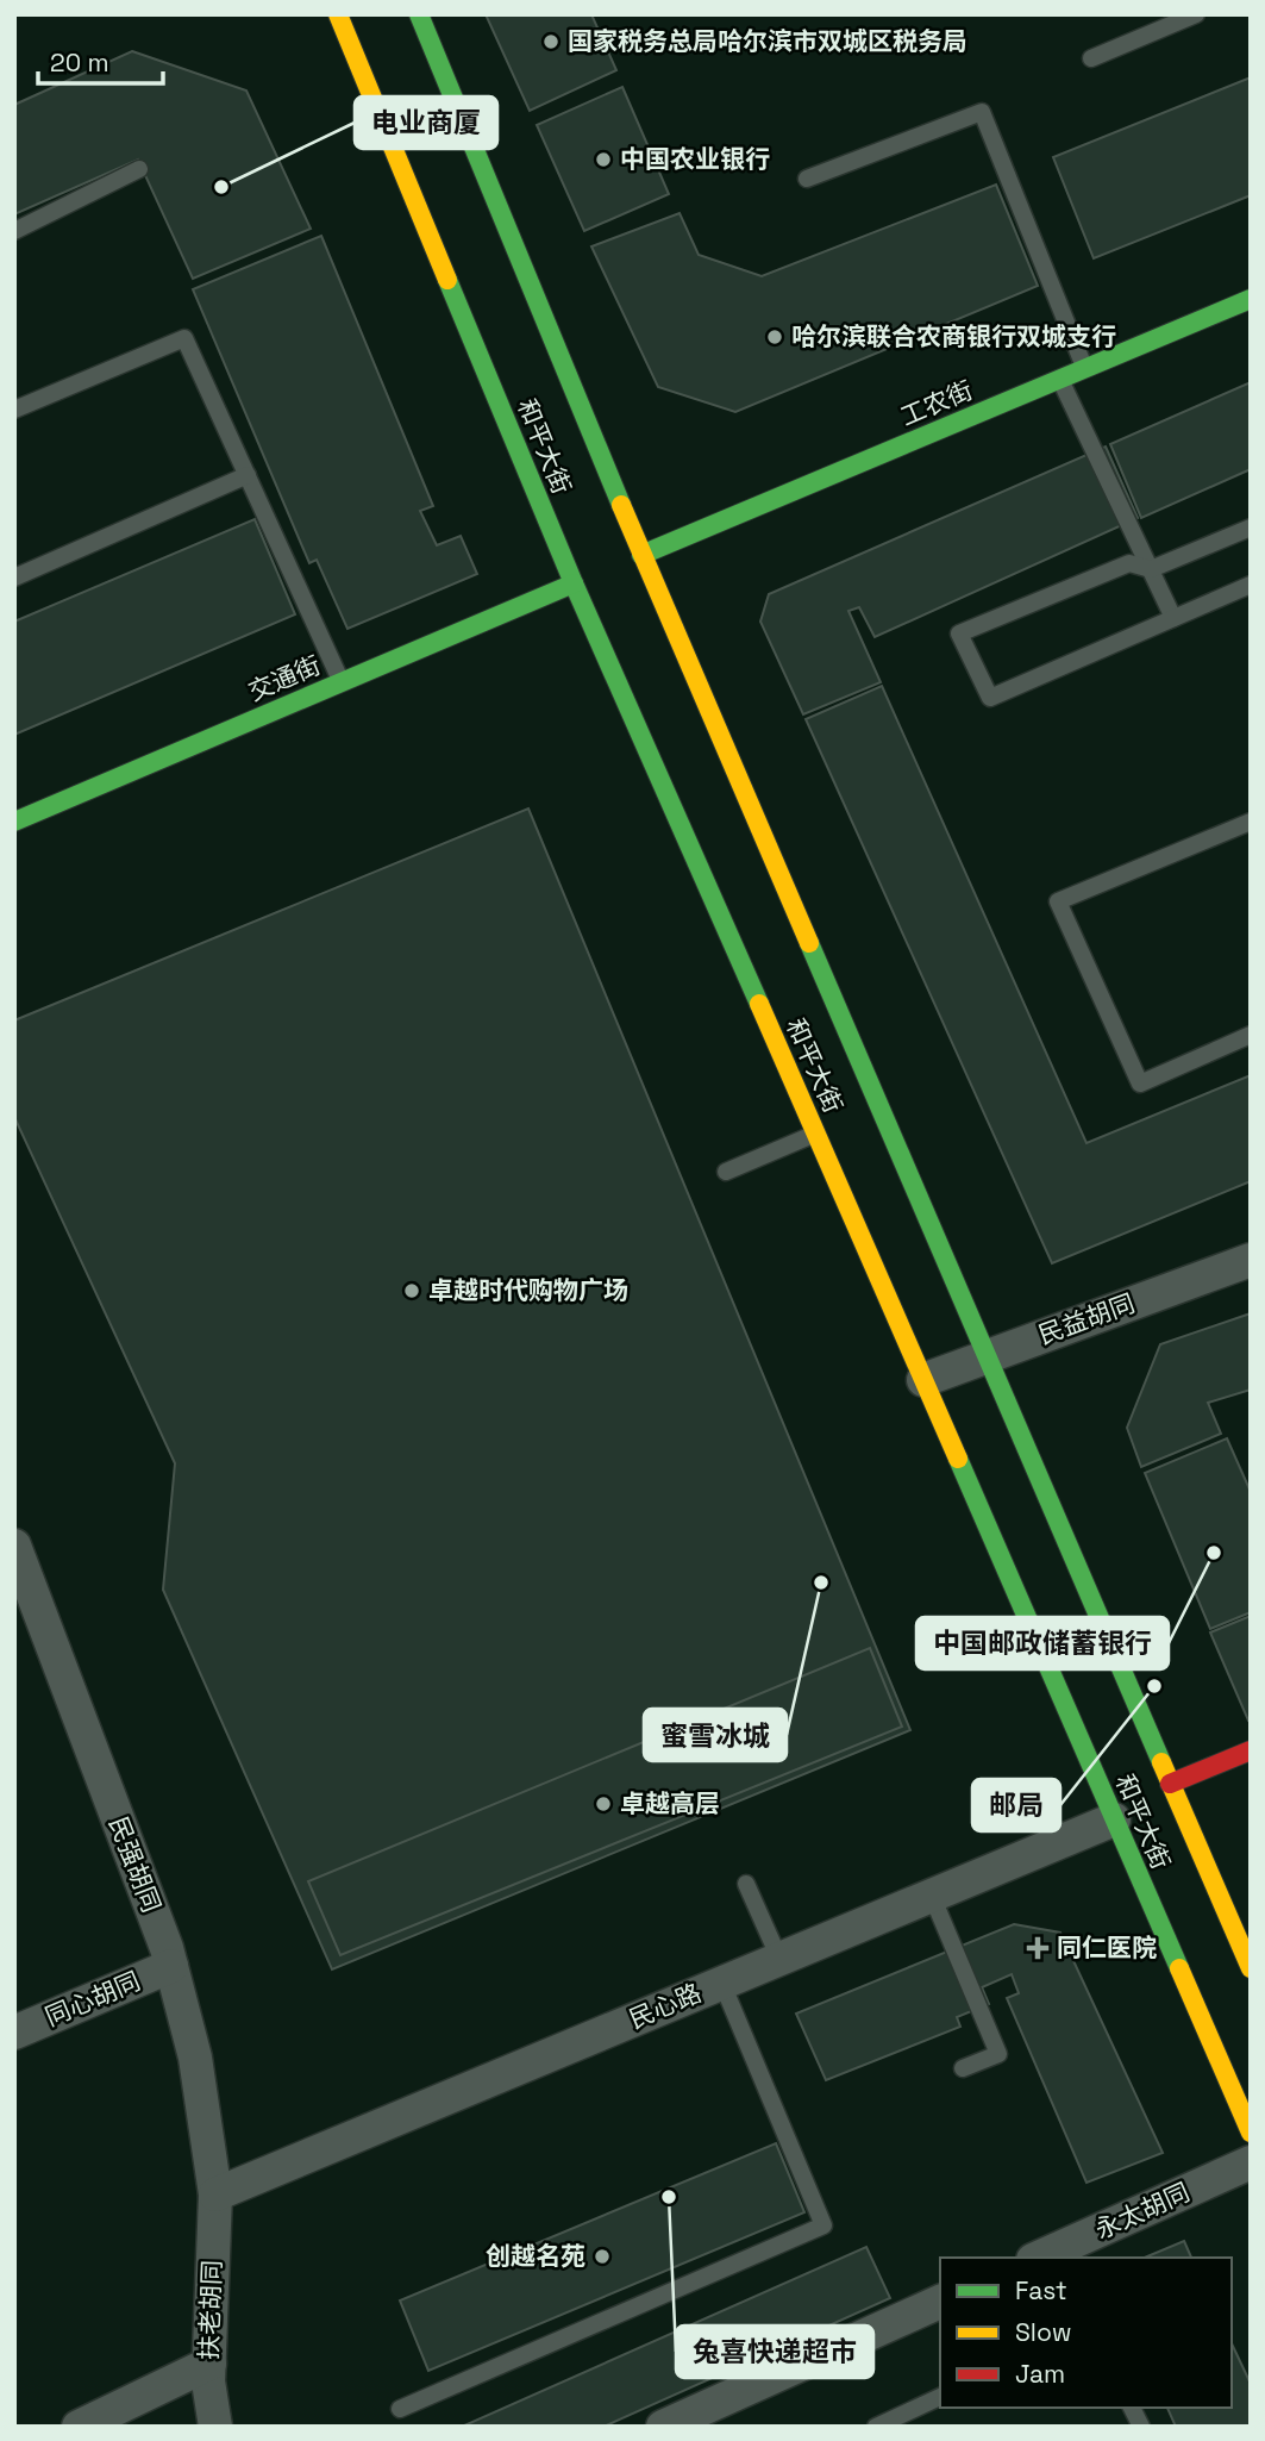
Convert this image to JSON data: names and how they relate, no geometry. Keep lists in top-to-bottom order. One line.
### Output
{"streets":{"main road":["工农街","和平大街","交通街"],"street":["民益胡同","民强胡同","同心胡同","民心路","永太胡同","扶老胡同"]},"crossings":[["工农街","和平大街"],["和平大街","交通街"],["和平大街","民益胡同"],["和平大街","民心路"],["民强胡同","同心胡同"],["民强胡同","民心路"],["民强胡同","扶老胡同"],["民心路","扶老胡同"]],"places":{"other":["国家税务总局哈尔滨市双城区税务局","中国农业银行","电业商厦","哈尔滨联合农商银行双城支行","卓越时代购物广场","中国邮政储蓄银行","蜜雪冰城","邮局","卓越高层","兔喜快递超市","创越名苑"],"health":["同仁医院"]},"legend":["Fast","Slow","Jam"],"scale_bar":"20 m"}
